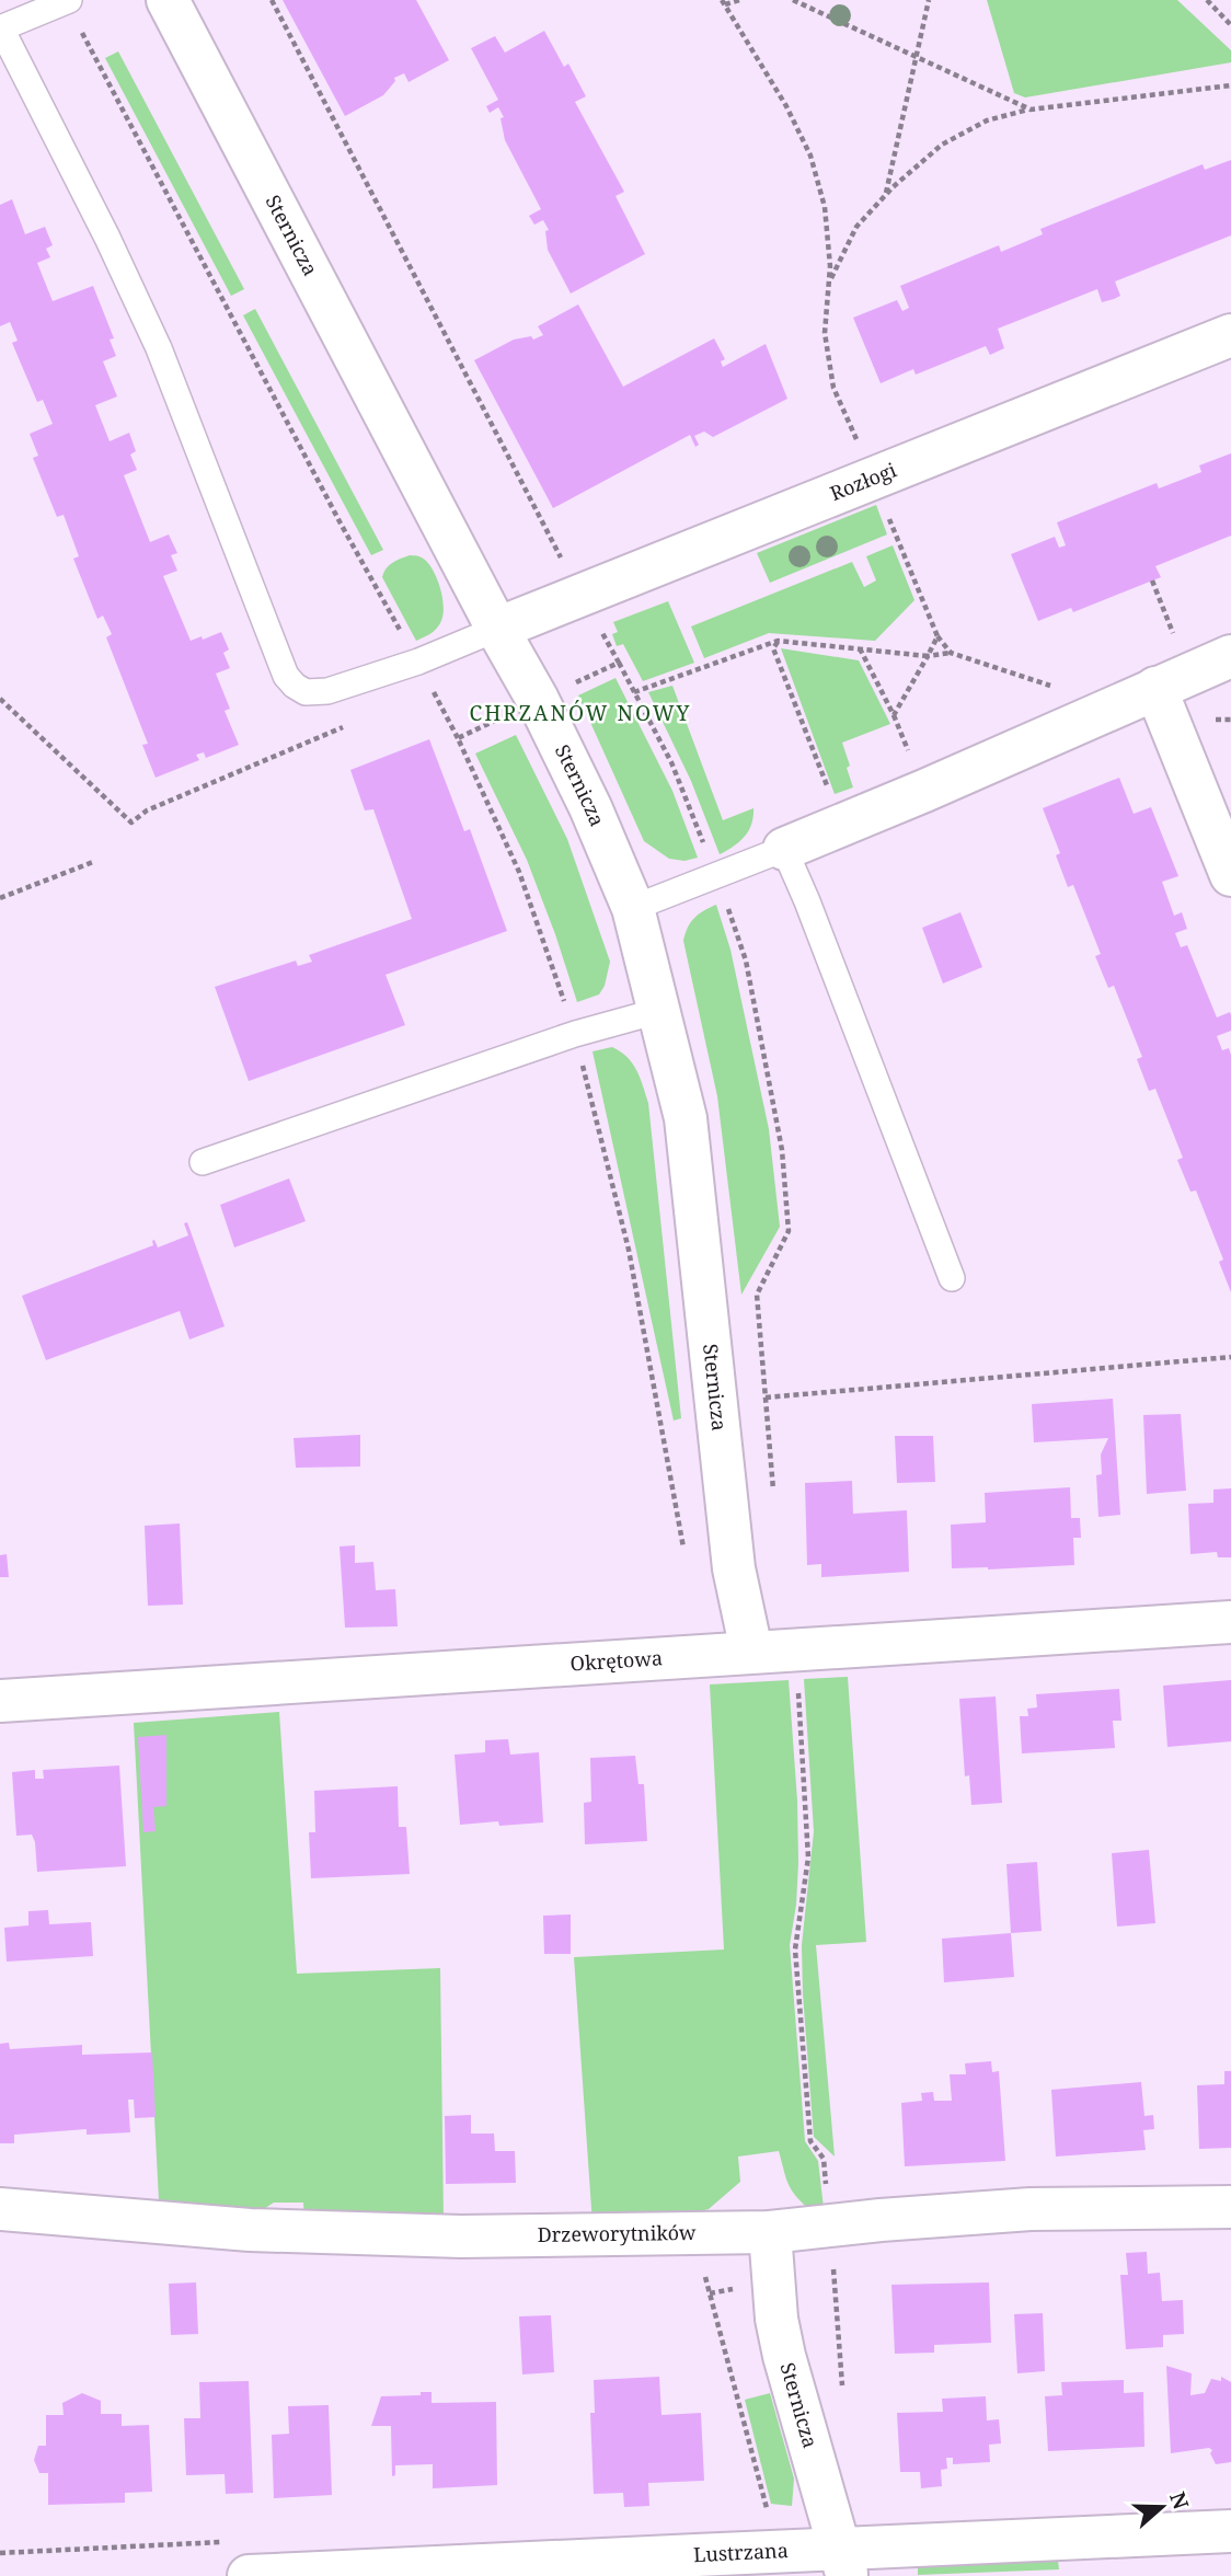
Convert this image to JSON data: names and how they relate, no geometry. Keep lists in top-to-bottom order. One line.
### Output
{"streets":{"street":["Sternicza","Rozłogi","Okrętowa","Drzeworytników","Lustrzana"]},"crossings":[["Sternicza","Rozłogi"],["Sternicza","Okrętowa"],["Sternicza","Drzeworytników"],["Sternicza","Lustrzana"]],"districts":["CHRZANÓW NOWY"],"north":"right"}
